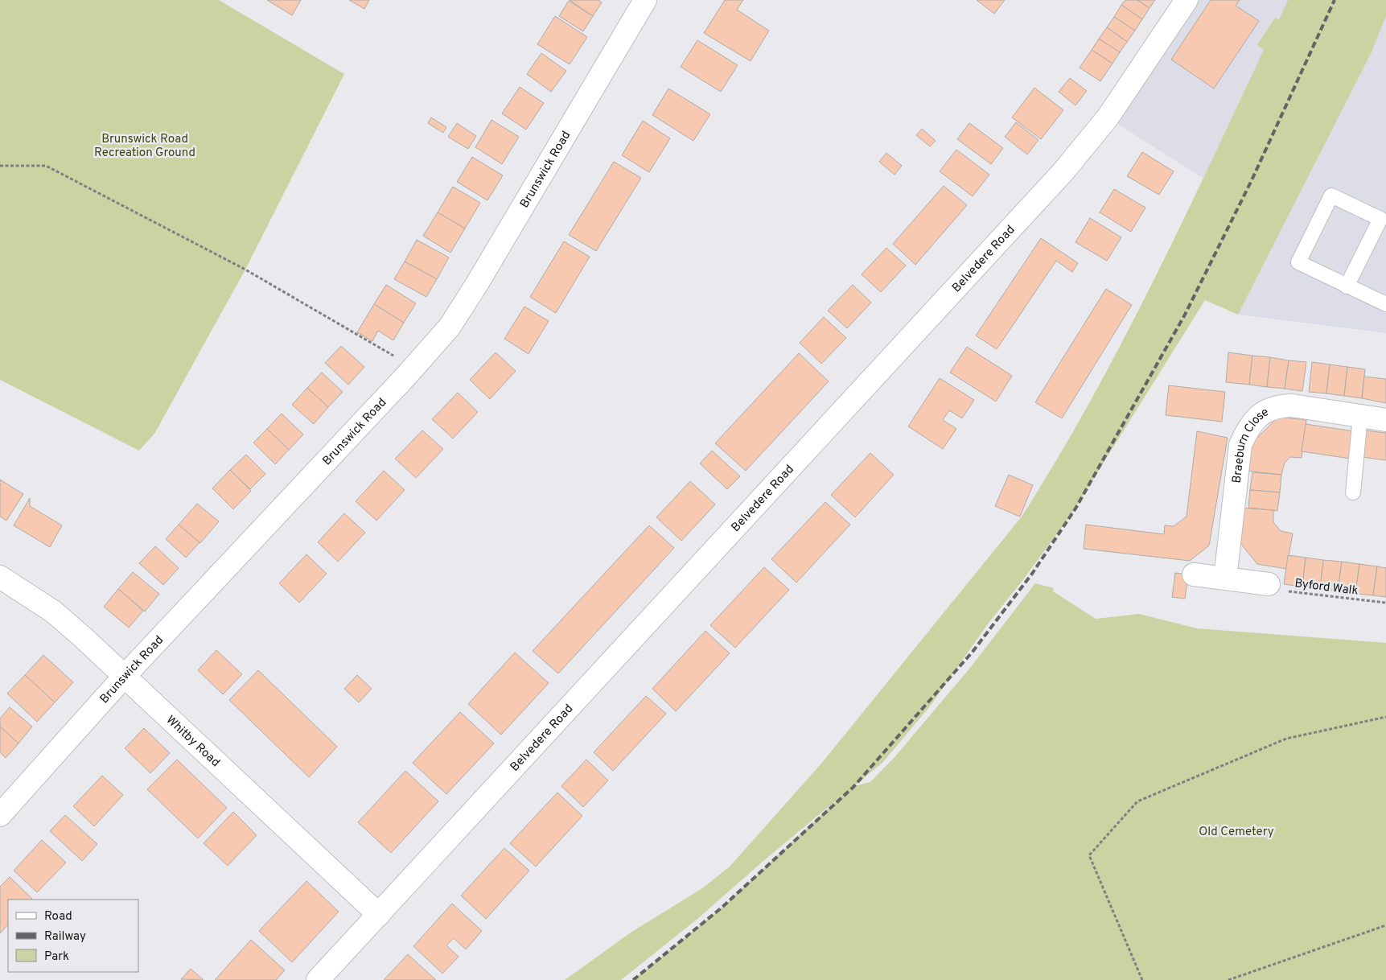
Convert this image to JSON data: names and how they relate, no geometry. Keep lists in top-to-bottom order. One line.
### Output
{"streets":{"street":["Brunswick Road","Belvedere Road","Braeburn Close","Whitby Road"],"path":["Byford Walk"]},"crossings":[["Brunswick Road","Whitby Road"],["Belvedere Road","Whitby Road"]],"parks":["Brunswick Road Recreation Ground","Old Cemetery"],"legend":["Road","Railway","Park"]}
